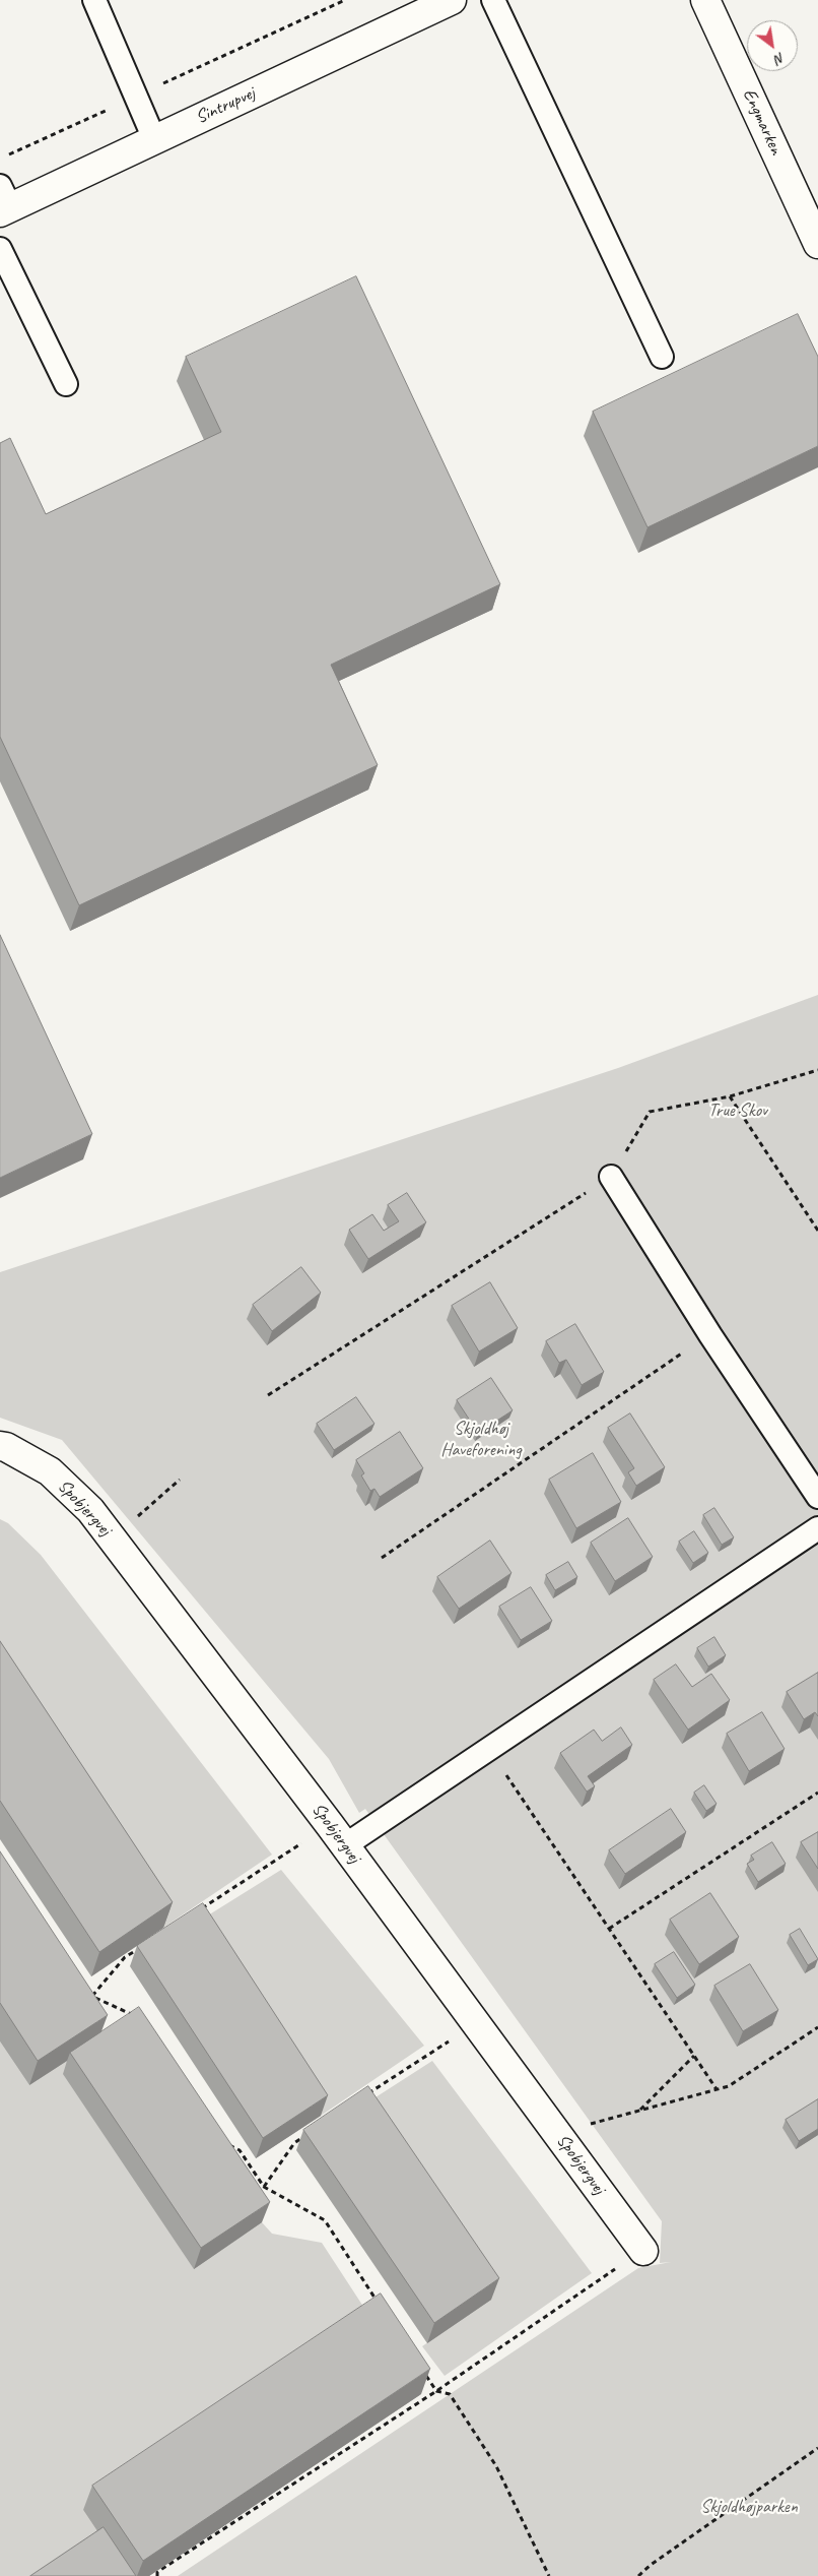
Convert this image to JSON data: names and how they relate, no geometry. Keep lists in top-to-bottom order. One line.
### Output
{"streets":{"street":["Sintrupvej","Engmarken","Spobjergvej"]},"parks":["True Skov","Skjoldhøj Haveforening","Skjoldhøjparken"],"north":"bottom right"}
